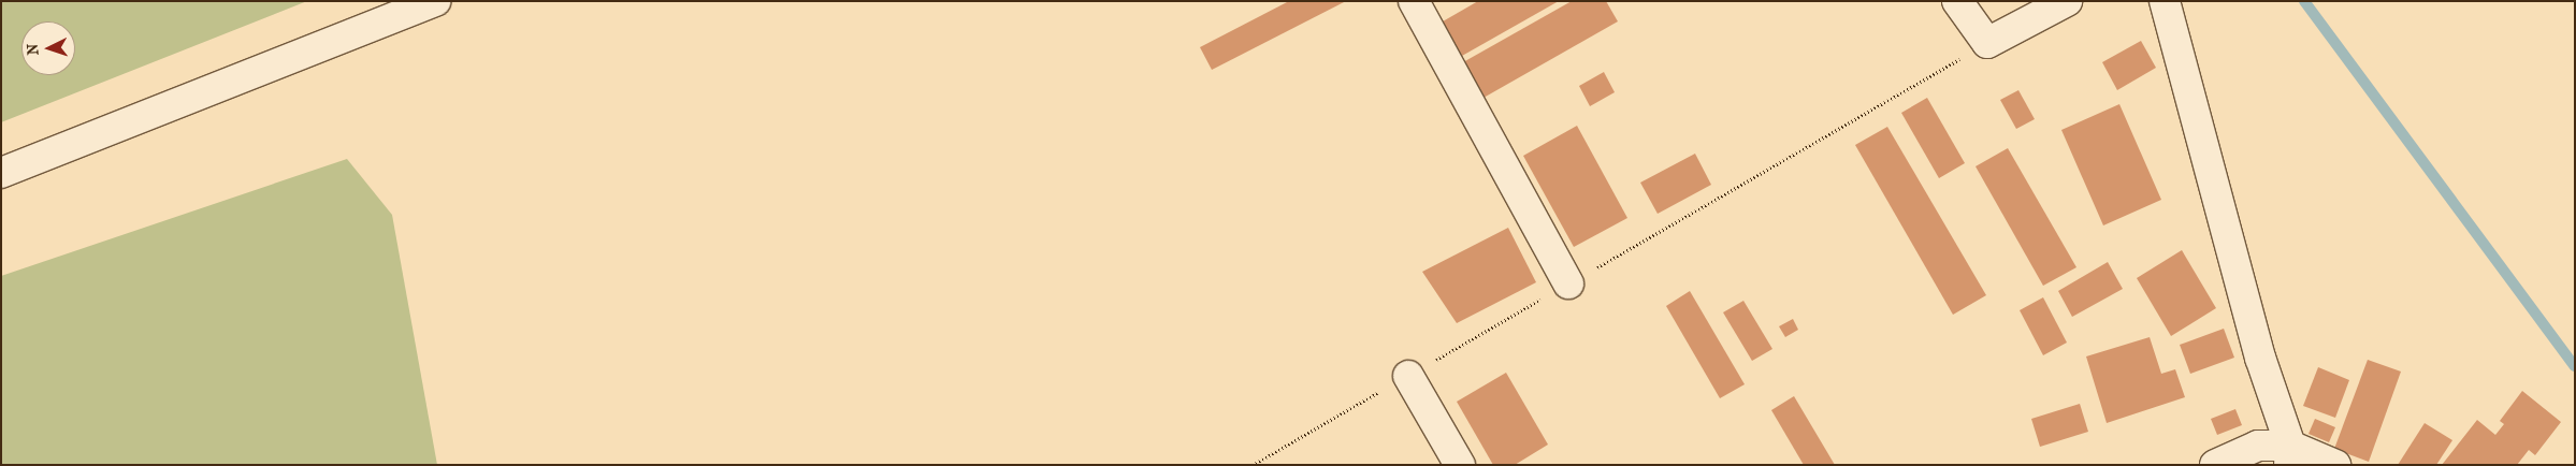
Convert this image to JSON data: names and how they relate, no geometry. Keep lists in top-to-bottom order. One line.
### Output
{"north":"left"}
